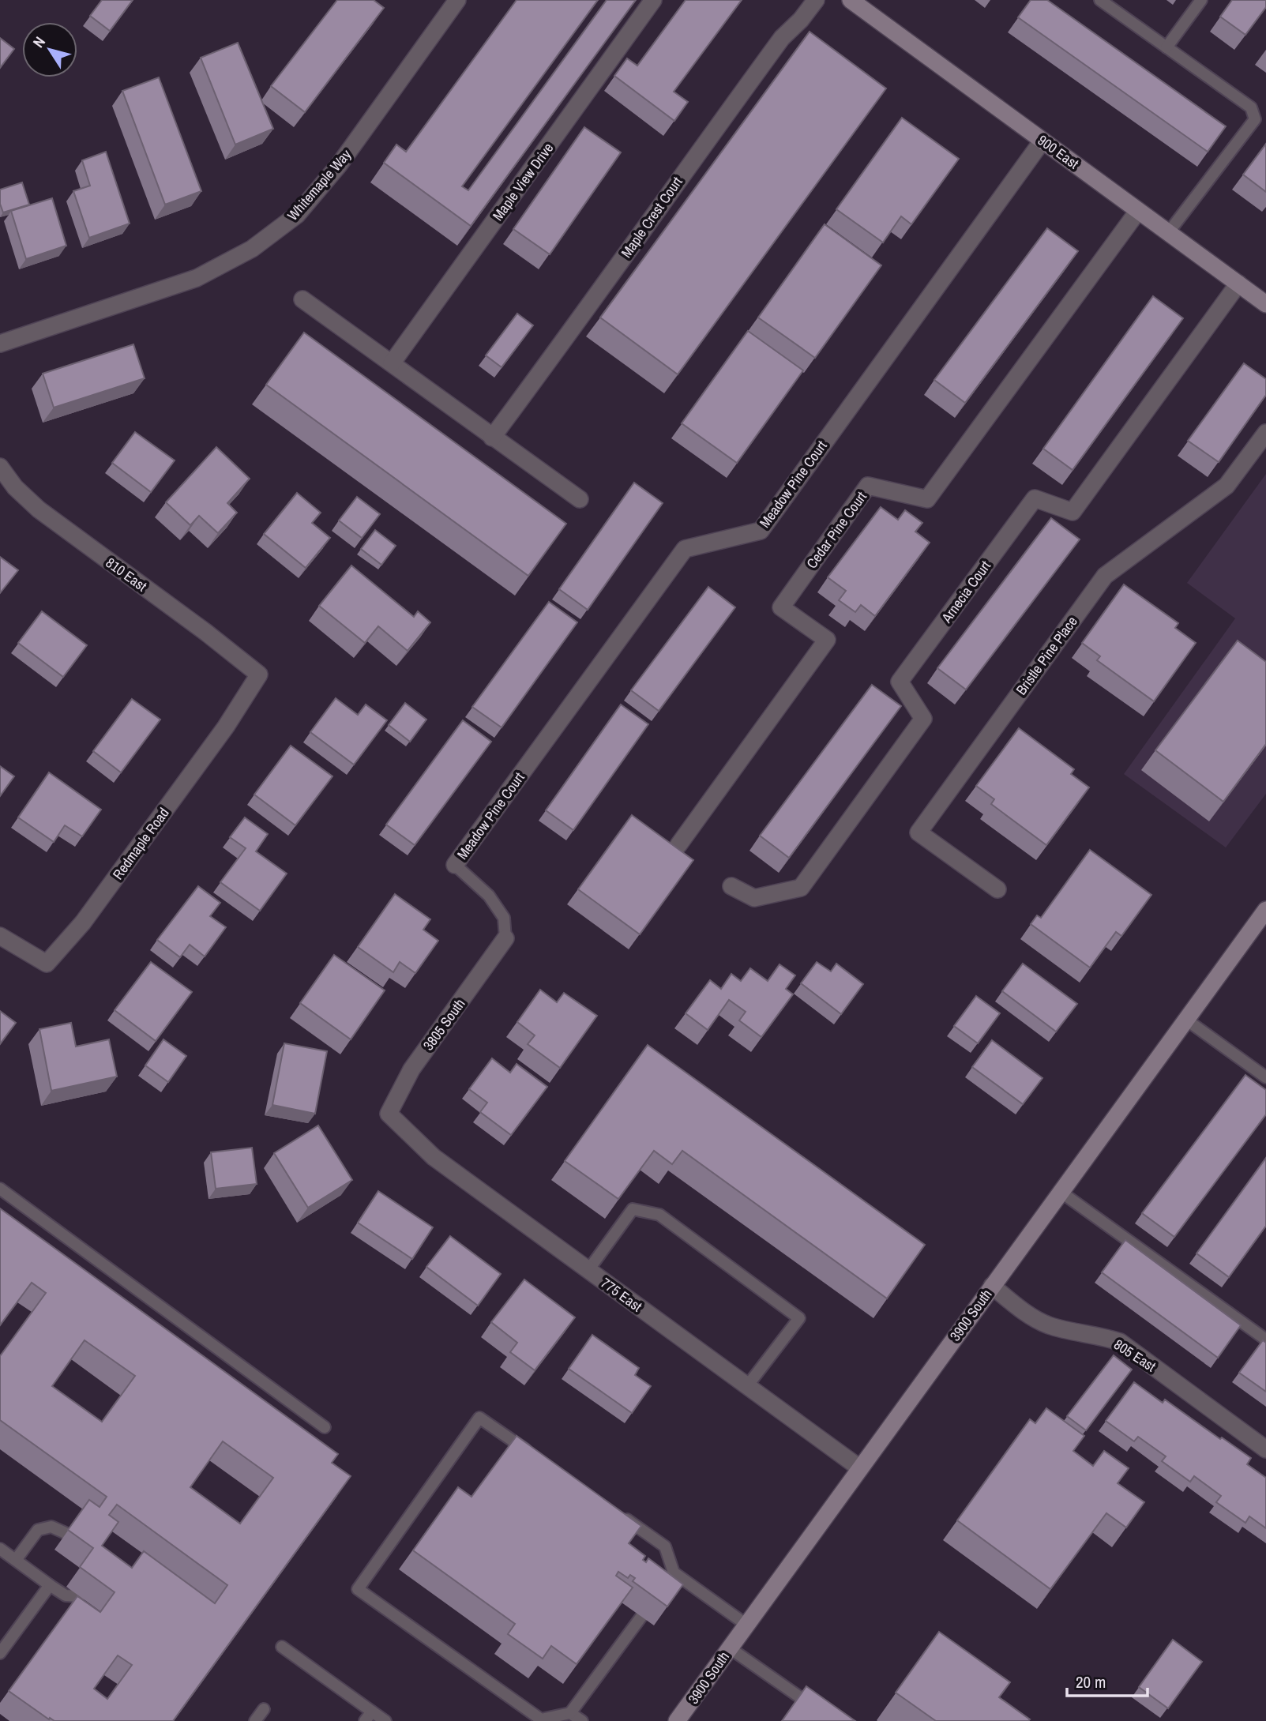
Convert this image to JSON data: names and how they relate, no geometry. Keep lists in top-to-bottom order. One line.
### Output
{"streets":{"main road":["900 East","3900 South"],"street":["Maple View Drive","Whitemaple Way","Maple Crest Court","Meadow Pine Court","Cedar Pine Court","810 East","Arnecia Court","Bristle Pine Place","Redmaple Road","3805 South","775 East","805 East"]},"crossings":[["900 East","Meadow Pine Court"],["900 East","Cedar Pine Court"],["900 East","Arnecia Court"],["810 East","Redmaple Road"],["3805 South","775 East"],["775 East","3900 South"],["3900 South","805 East"]],"scale_bar":"20 m","north":"top left"}
